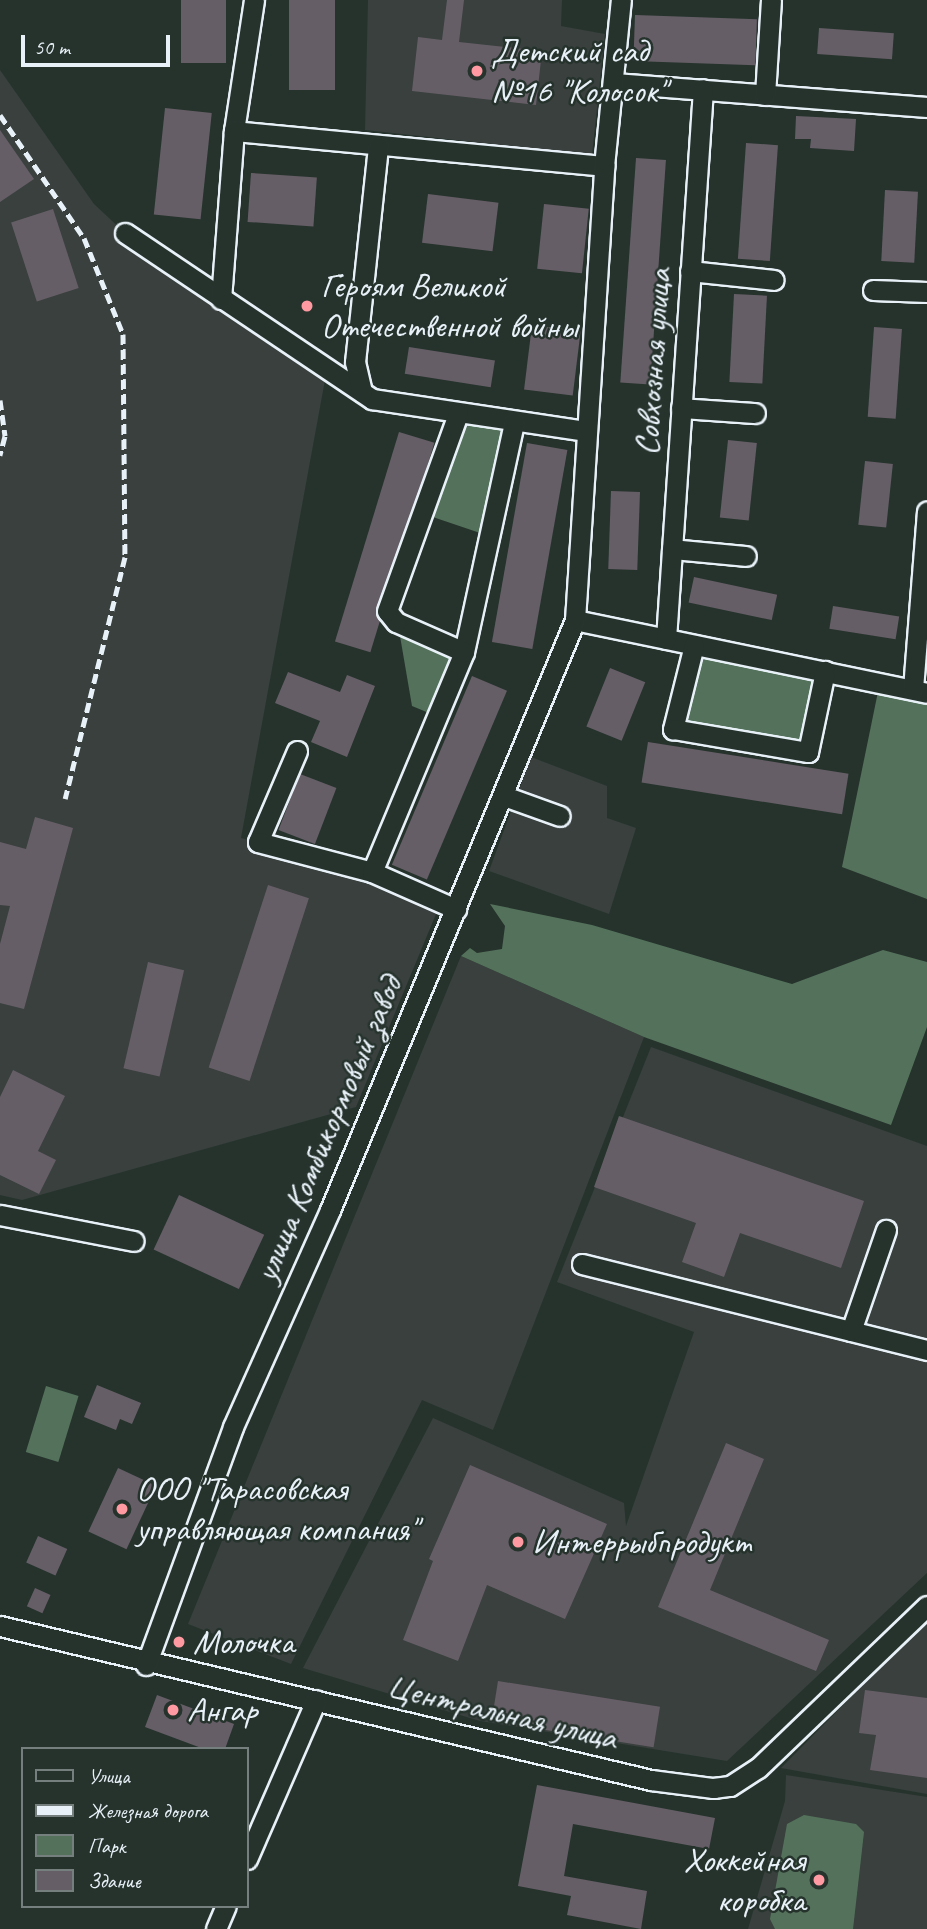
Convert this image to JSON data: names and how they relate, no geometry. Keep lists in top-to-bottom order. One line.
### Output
{"streets":{"street":["Совхозная улица","улица Комбикормовый завод","Центральная улица"]},"crossings":[["улица Комбикормовый завод","Центральная улица"]],"places":["Детский сад №16 \"Колосок\"","Героям Великой Отечественной войны","ООО \"Тарасовская управляющая компания\"","Интеррыбпродукт","Молочка","Ангар","Хоккейная коробка"],"legend":["Улица","Железная дорога","Парк","Здание"],"scale_bar":"50 m"}
